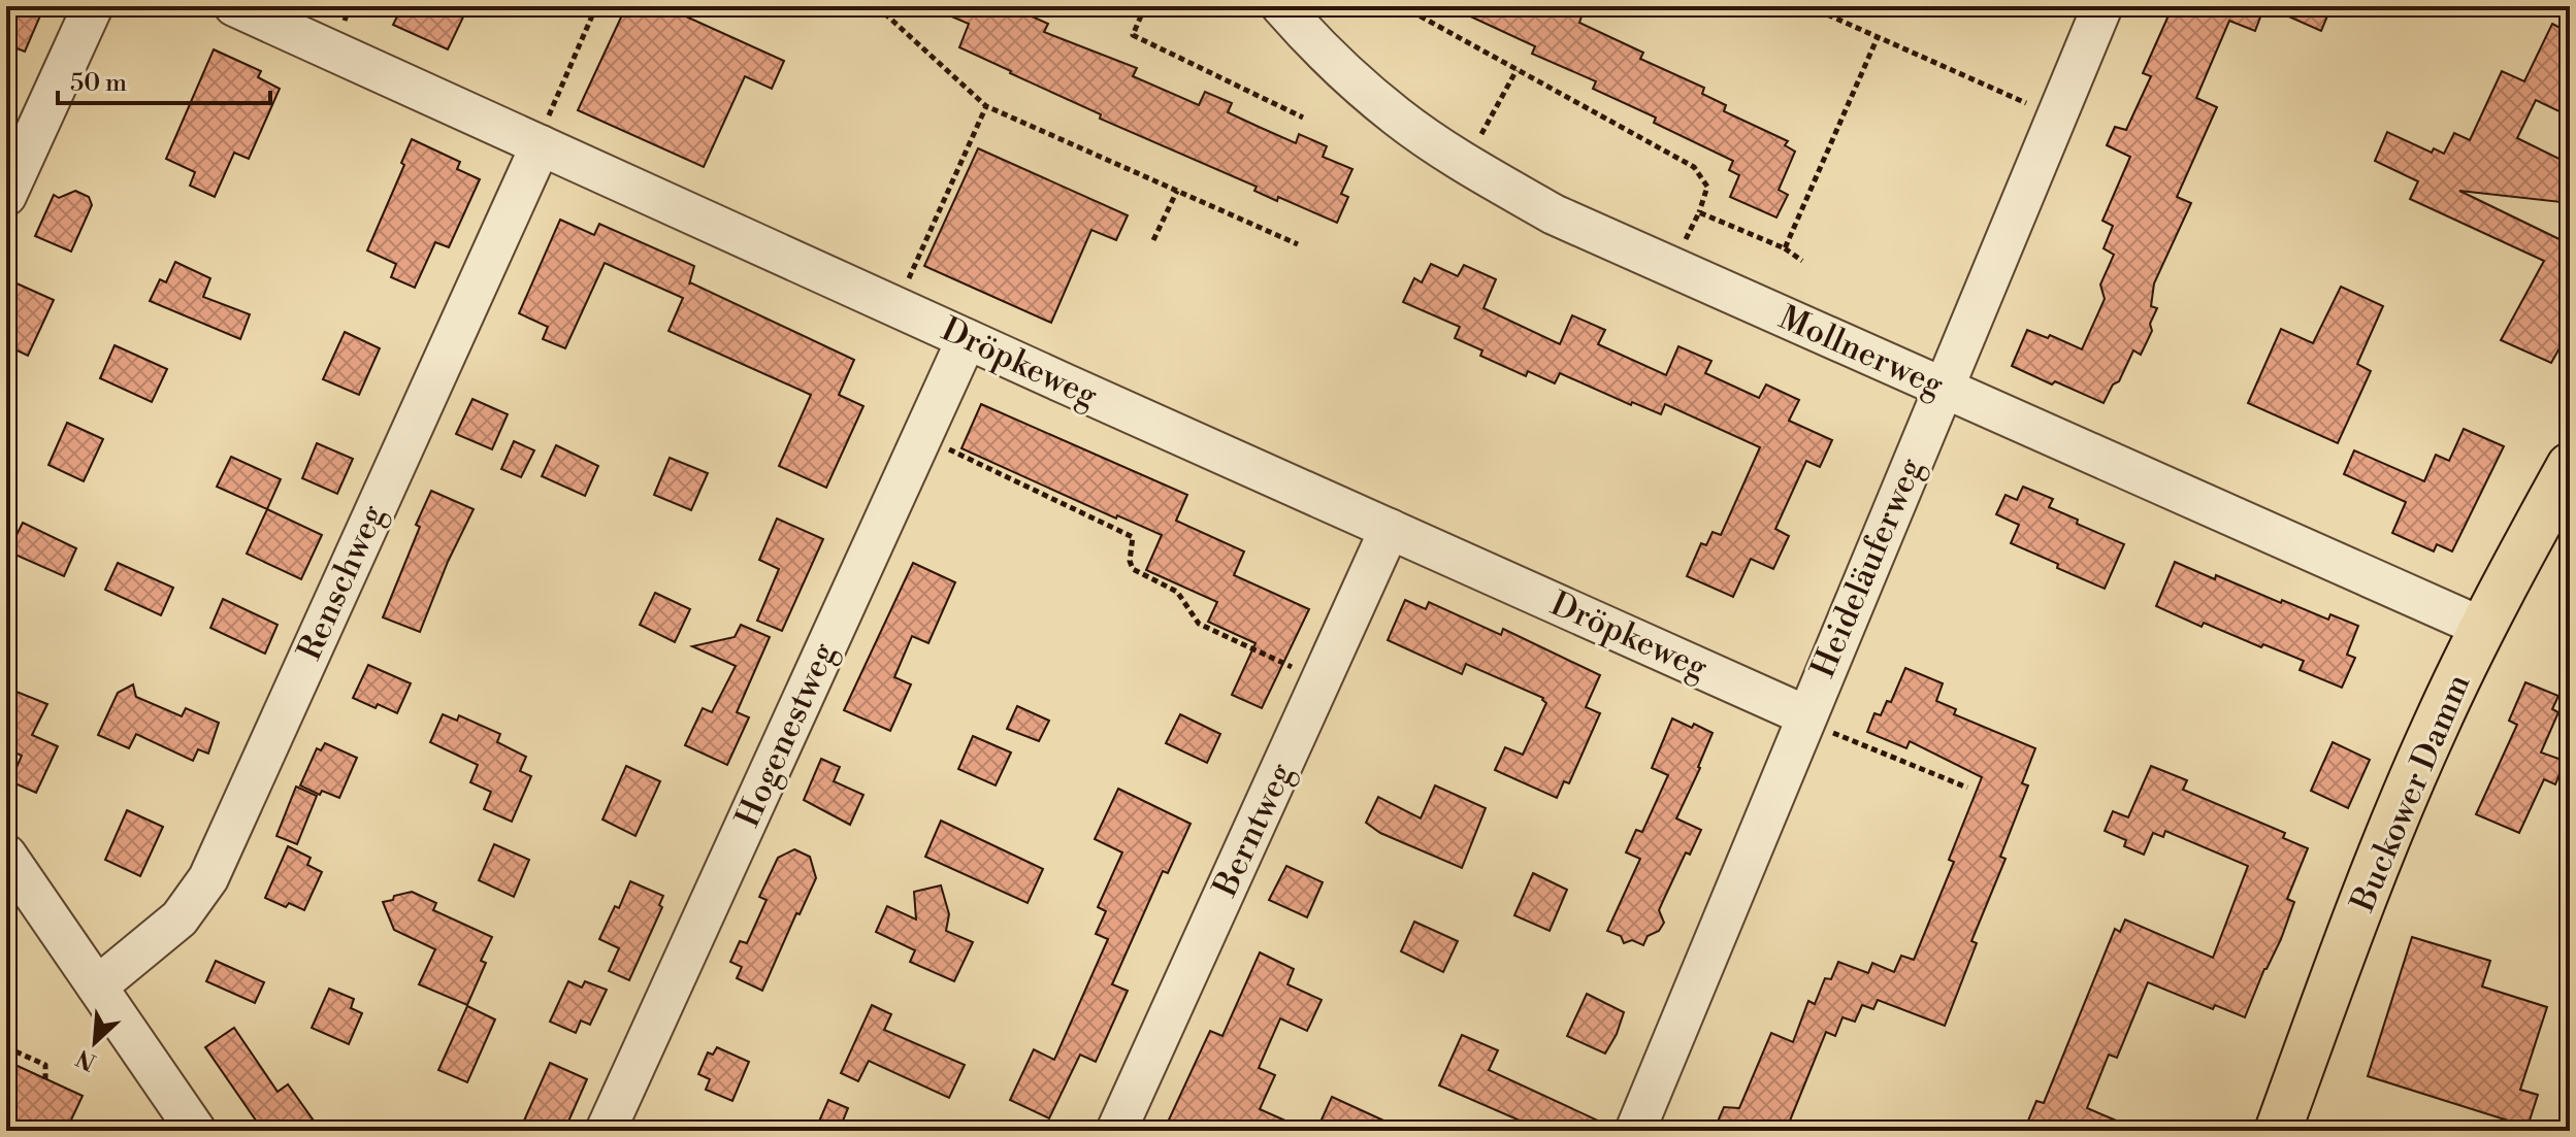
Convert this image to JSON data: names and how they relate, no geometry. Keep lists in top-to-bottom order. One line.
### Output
{"streets":{"main road":["Buckower Damm"],"street":["Mollnerweg","Dröpkeweg","Heideläuferweg","Renschweg","Hogenestweg","Berntweg"]},"crossings":[["Mollnerweg","Heideläuferweg"],["Mollnerweg","Buckower Damm"],["Dröpkeweg","Heideläuferweg"],["Dröpkeweg","Renschweg"],["Dröpkeweg","Hogenestweg"],["Dröpkeweg","Berntweg"]],"scale_bar":"50 m","north":"bottom left"}
